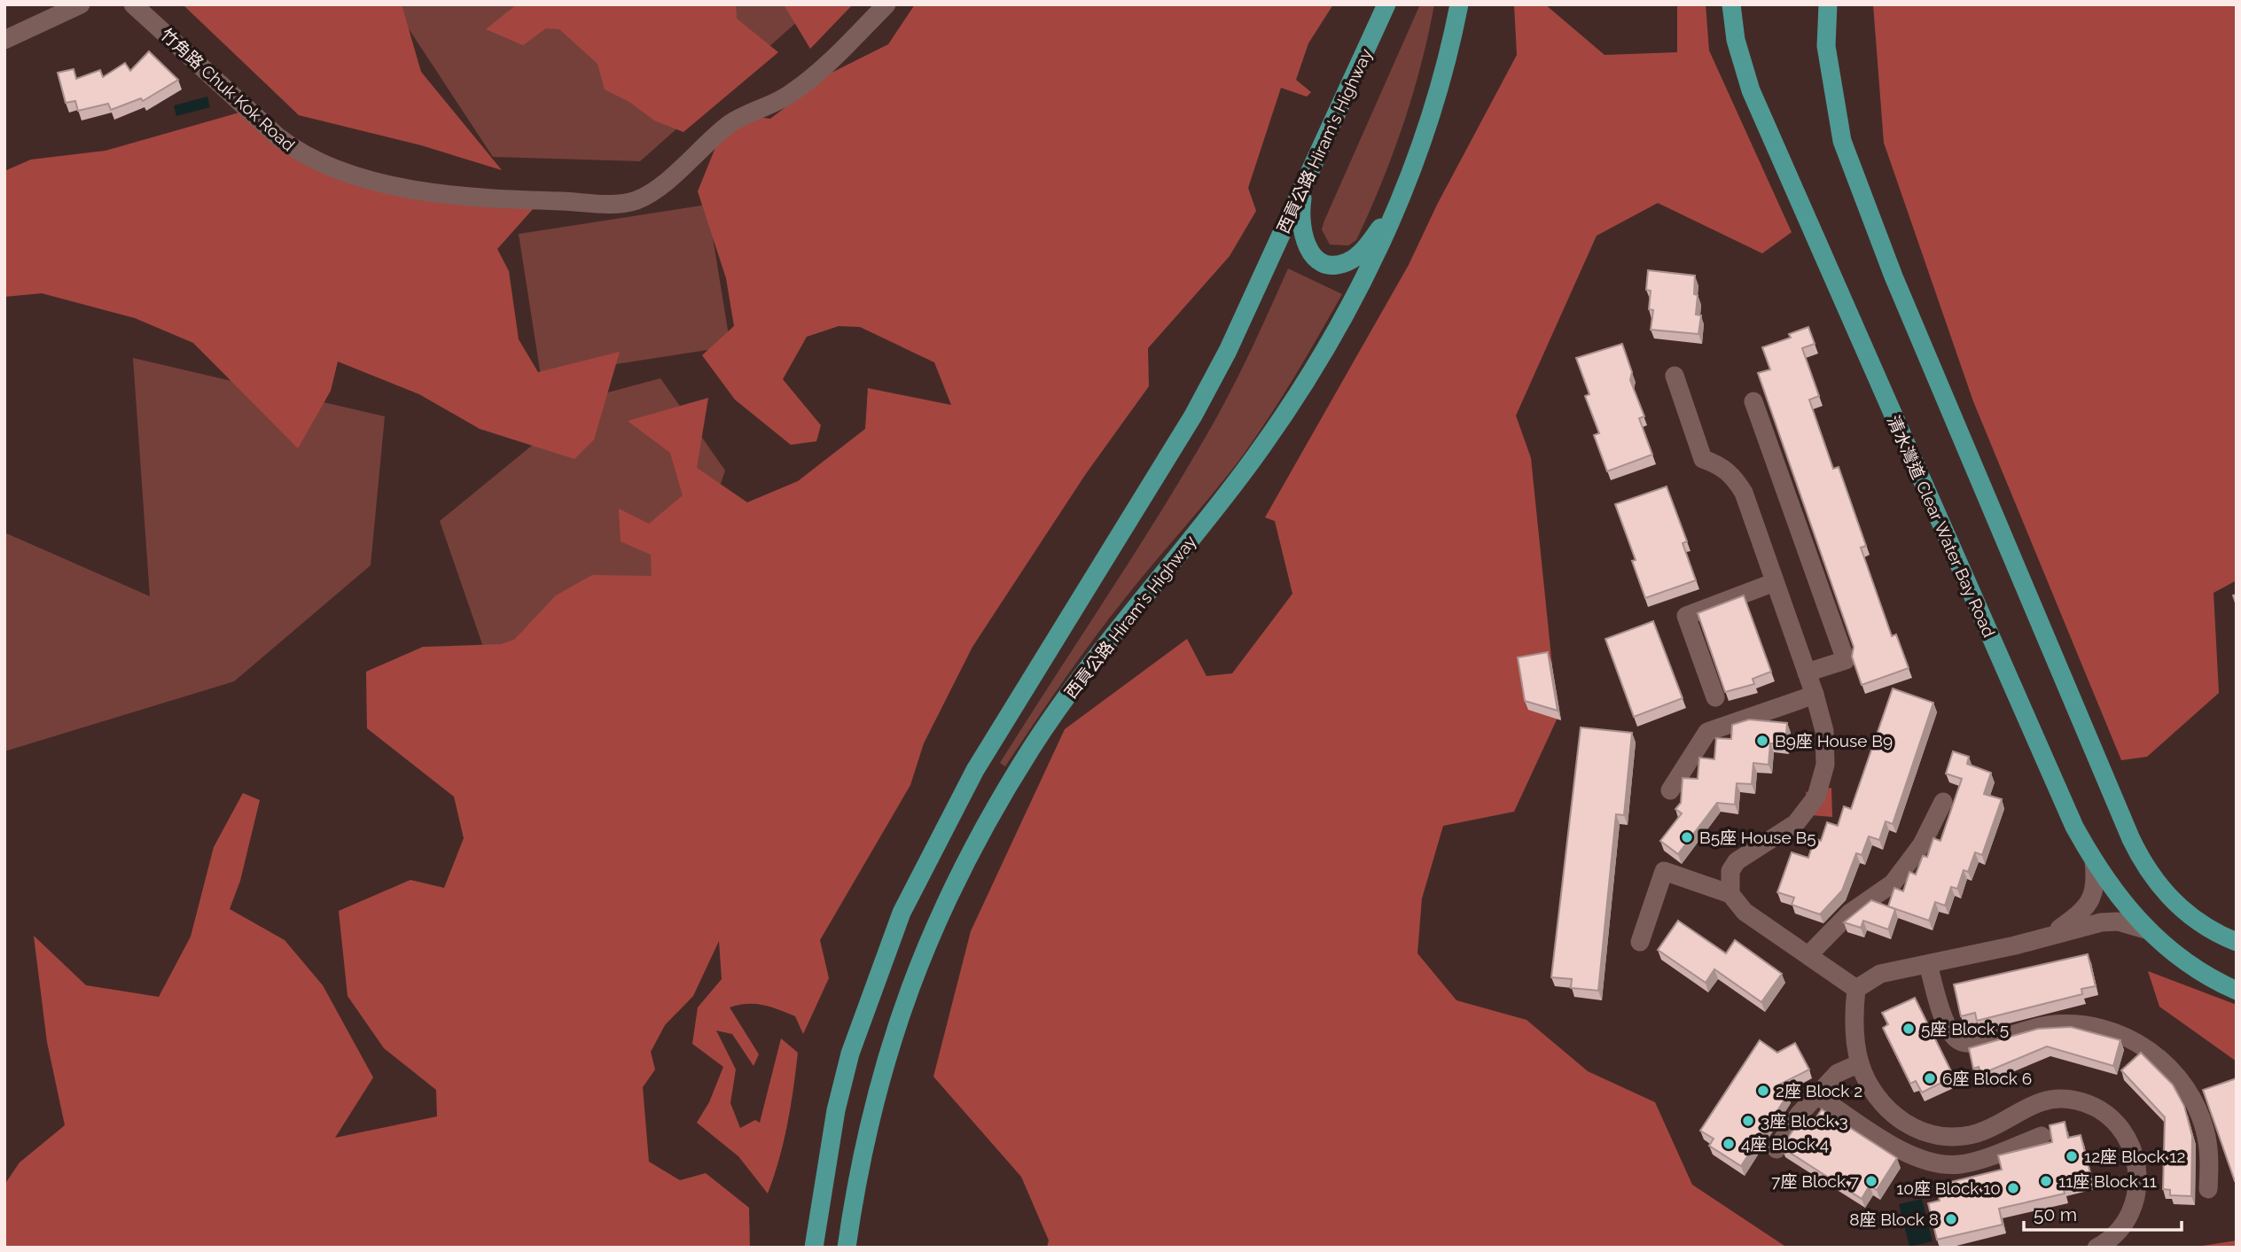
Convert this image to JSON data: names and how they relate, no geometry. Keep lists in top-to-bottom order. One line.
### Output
{"streets":{"main road":["西貢公路 Hiram's Highway","清水灣道 Clear Water Bay Road"],"street":["竹角路 Chuk Kok Road"]},"places":["B9座 House B9","B5座 House B5","5座 Block 5","6座 Block 6","2座 Block 2","3座 Block 3","4座 Block 4","12座 Block 12","7座 Block 7","11座 Block 11","10座 Block 10","8座 Block 8"],"scale_bar":"50 m"}
